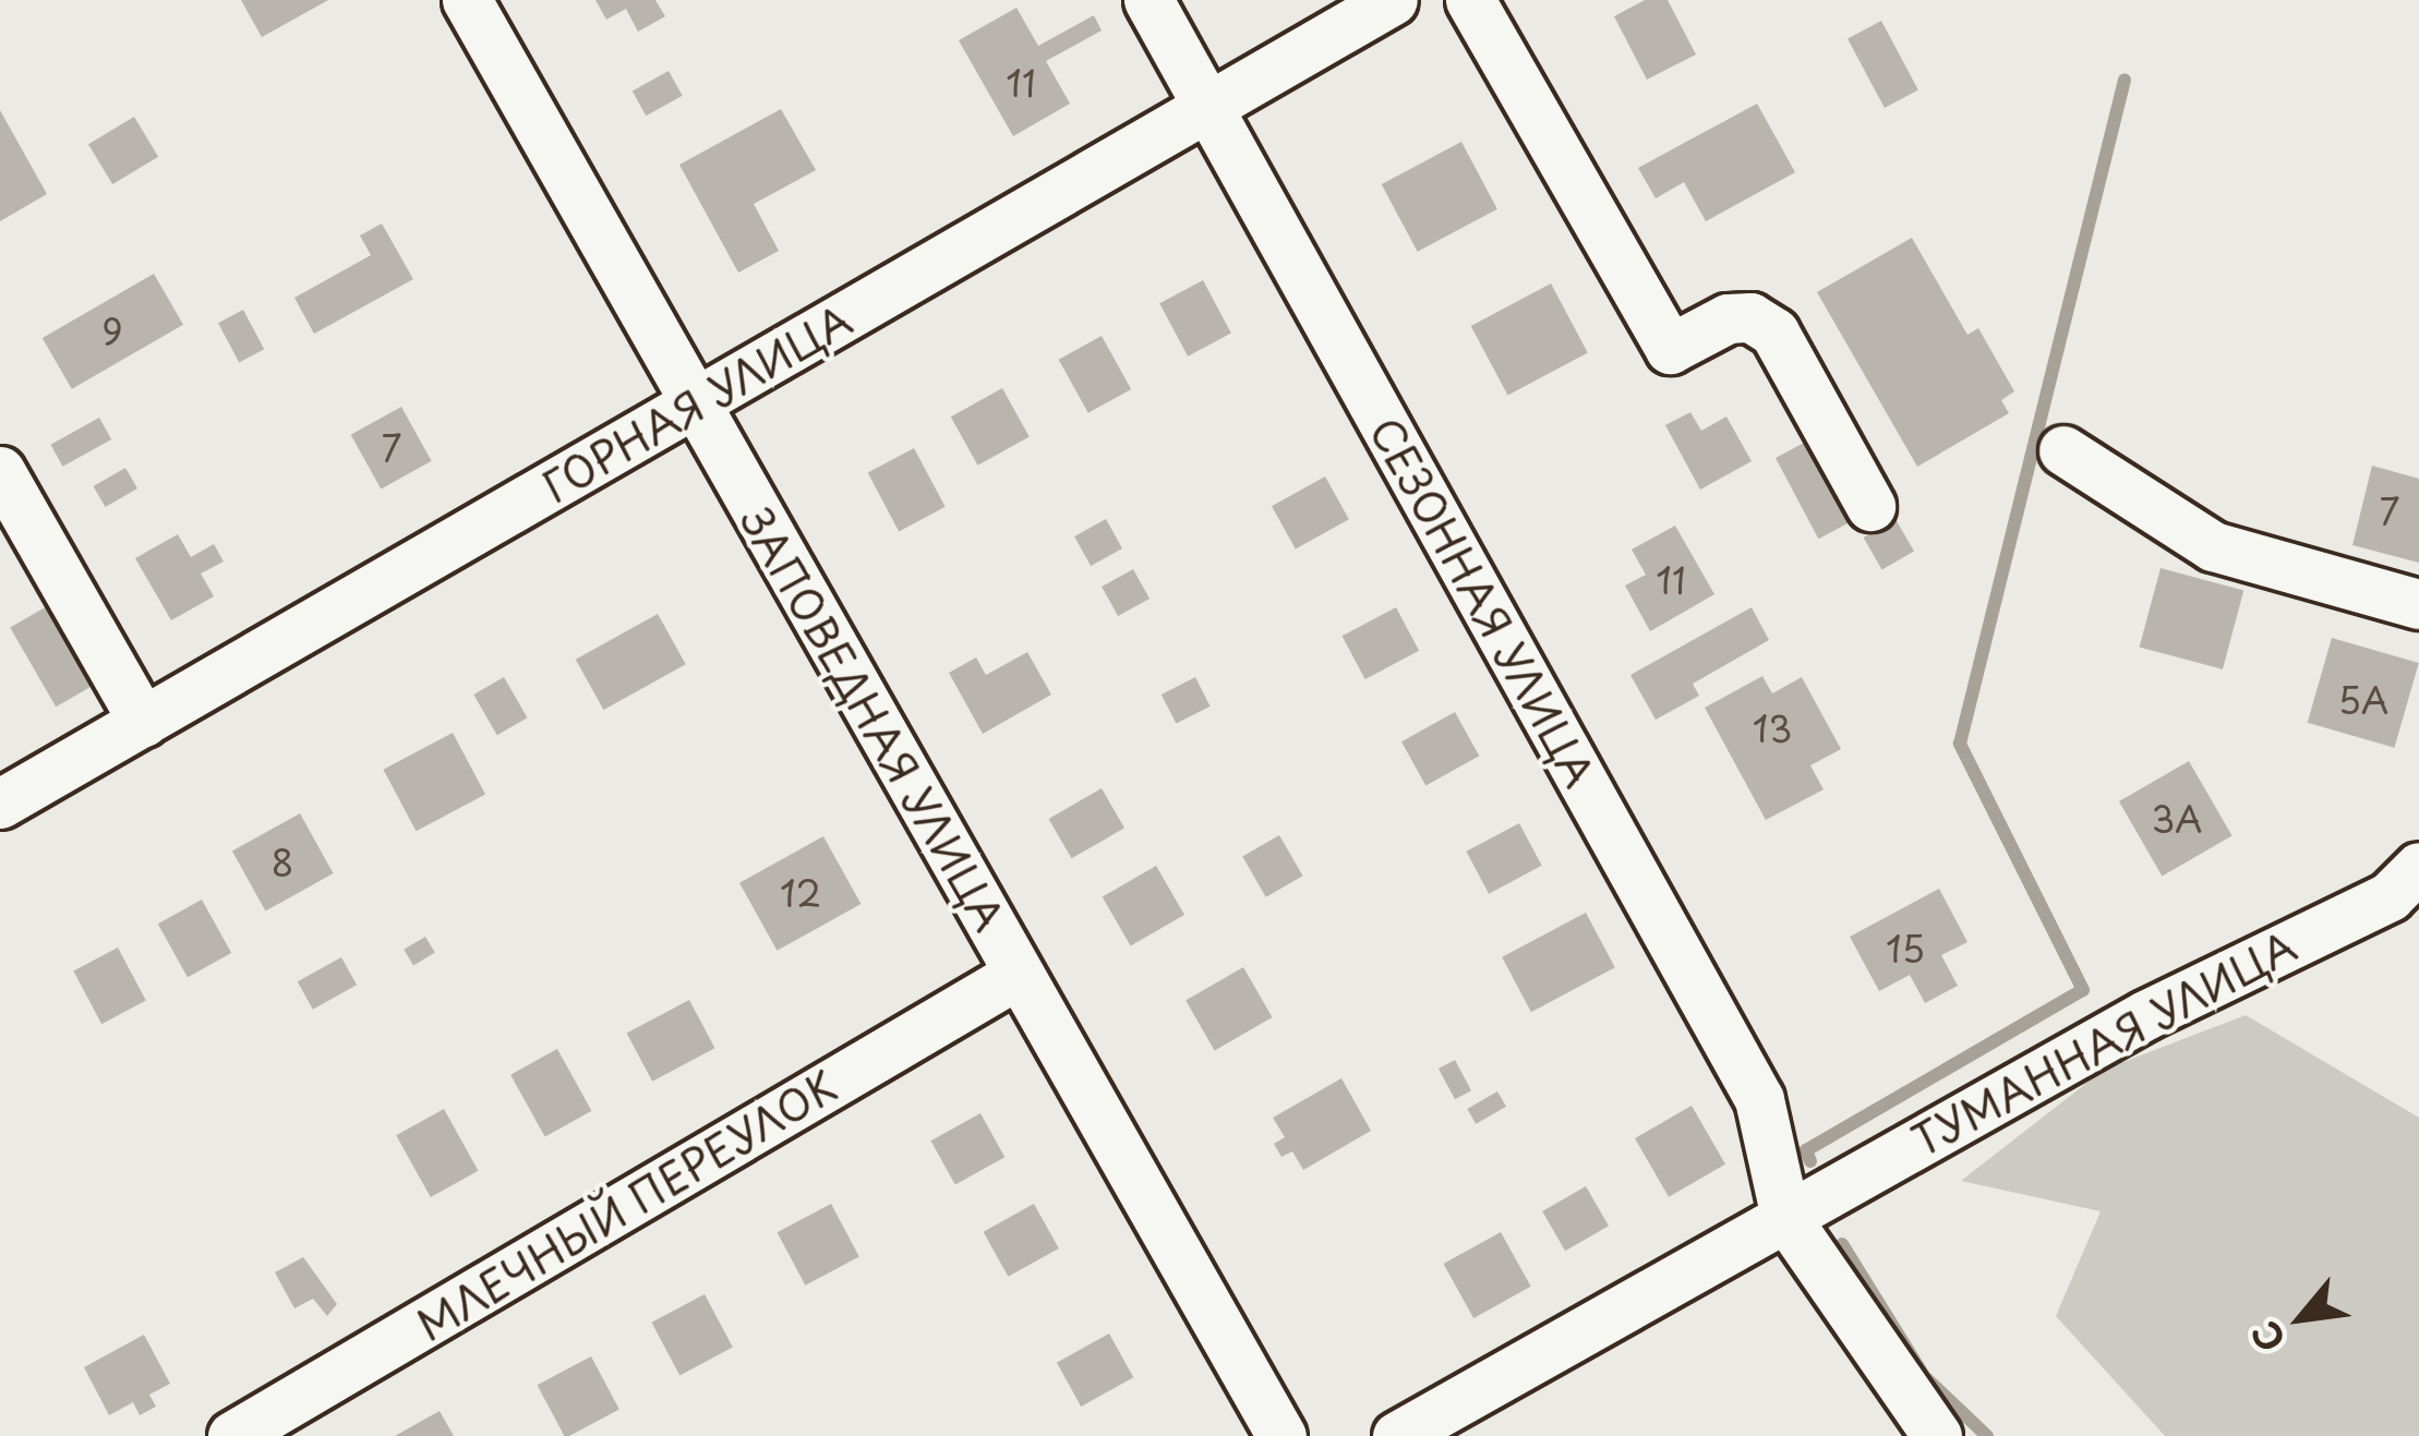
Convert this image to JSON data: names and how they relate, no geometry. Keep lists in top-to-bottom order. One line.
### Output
{"streets":{"street":["ГОРНАЯ УЛИЦА","СЕЗОННАЯ УЛИЦА","ЗАПОВЕДНАЯ УЛИЦА","ТУМАННАЯ УЛИЦА","МЛЕЧНЫЙ ПЕРЕУЛОК"]},"crossings":[["ГОРНАЯ УЛИЦА","СЕЗОННАЯ УЛИЦА"],["ГОРНАЯ УЛИЦА","ЗАПОВЕДНАЯ УЛИЦА"],["СЕЗОННАЯ УЛИЦА","ТУМАННАЯ УЛИЦА"],["ЗАПОВЕДНАЯ УЛИЦА","МЛЕЧНЫЙ ПЕРЕУЛОК"]],"house_numbers":["11","9","7","7","11","5А","13","3А","8","12","15"],"north":"bottom left"}
